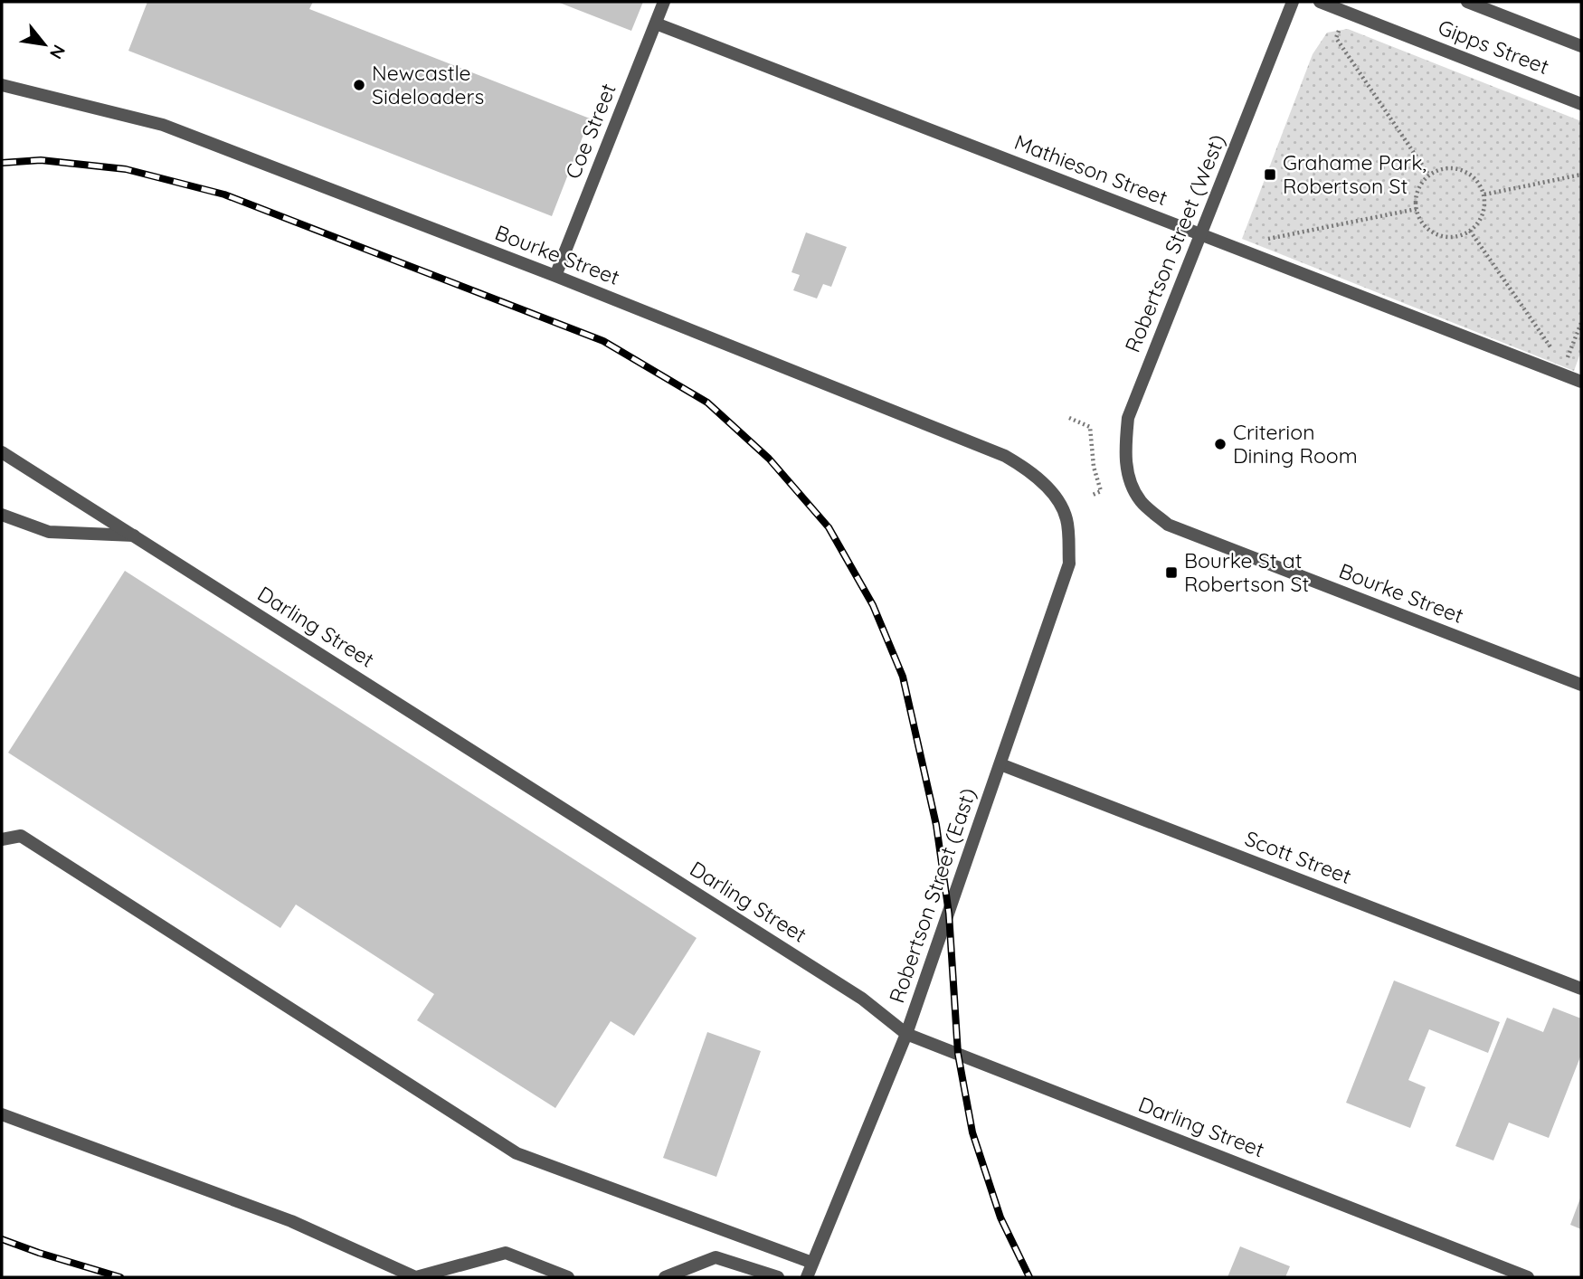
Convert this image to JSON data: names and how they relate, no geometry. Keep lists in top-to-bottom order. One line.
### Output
{"streets":{"street":["Gipps Street","Coe Street","Mathieson Street","Robertson Street (West)","Bourke Street","Darling Street","Scott Street","Robertson Street (East)"]},"crossings":[["Coe Street","Mathieson Street"],["Coe Street","Bourke Street"],["Mathieson Street","Robertson Street (West)"],["Robertson Street (West)","Bourke Street"],["Bourke Street","Robertson Street (East)"],["Darling Street","Robertson Street (East)"],["Scott Street","Robertson Street (East)"]],"places":{"other":["Newcastle Sideloaders","Criterion Dining Room"],"transit":["Grahame Park, Robertson St","Bourke St at Robertson St"]},"north":"bottom right"}
